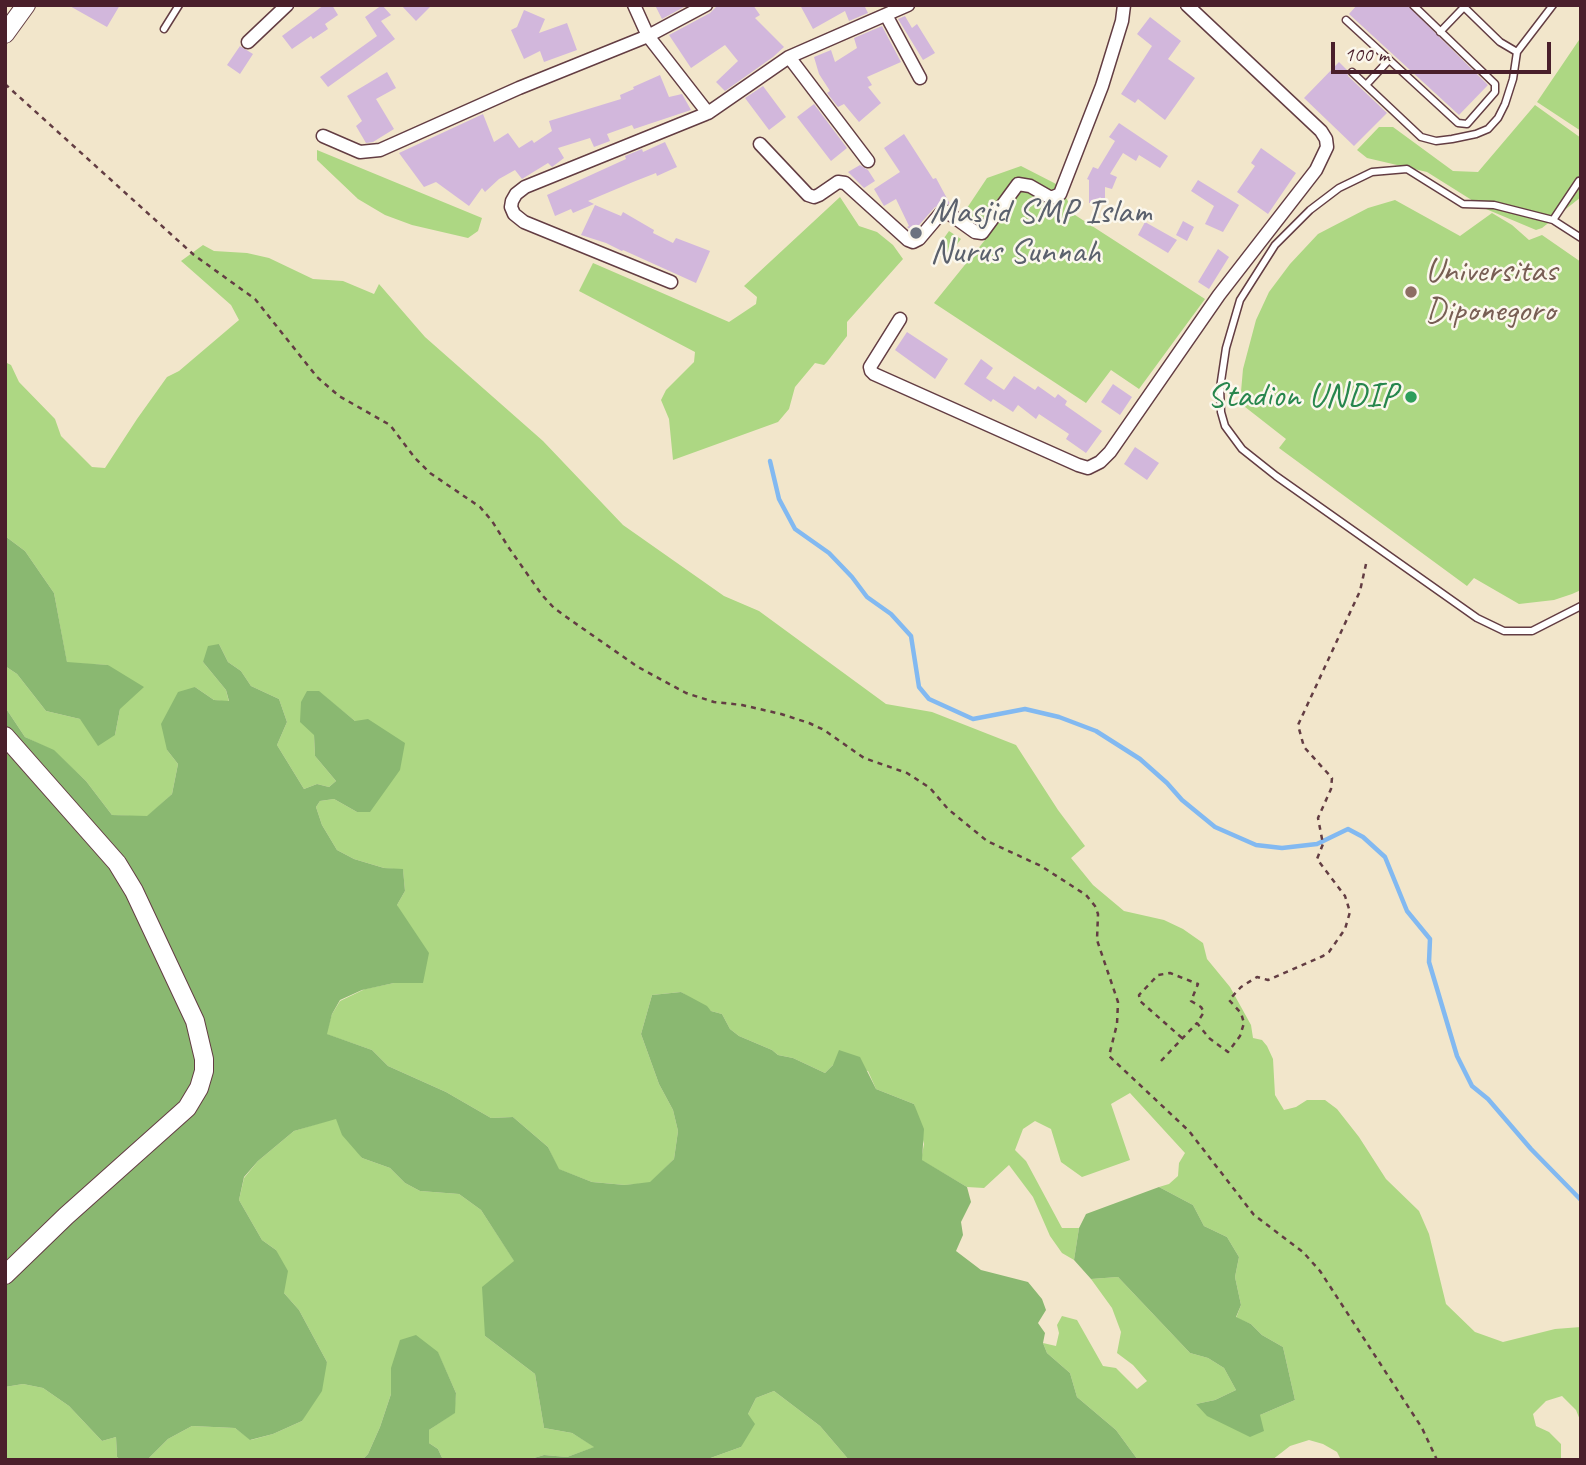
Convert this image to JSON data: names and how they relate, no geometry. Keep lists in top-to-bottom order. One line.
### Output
{"places":["Masjid SMP Islam Nurus Sunnah","Universitas Diponegoro","Stadion UNDIP"],"scale_bar":"100 m"}
